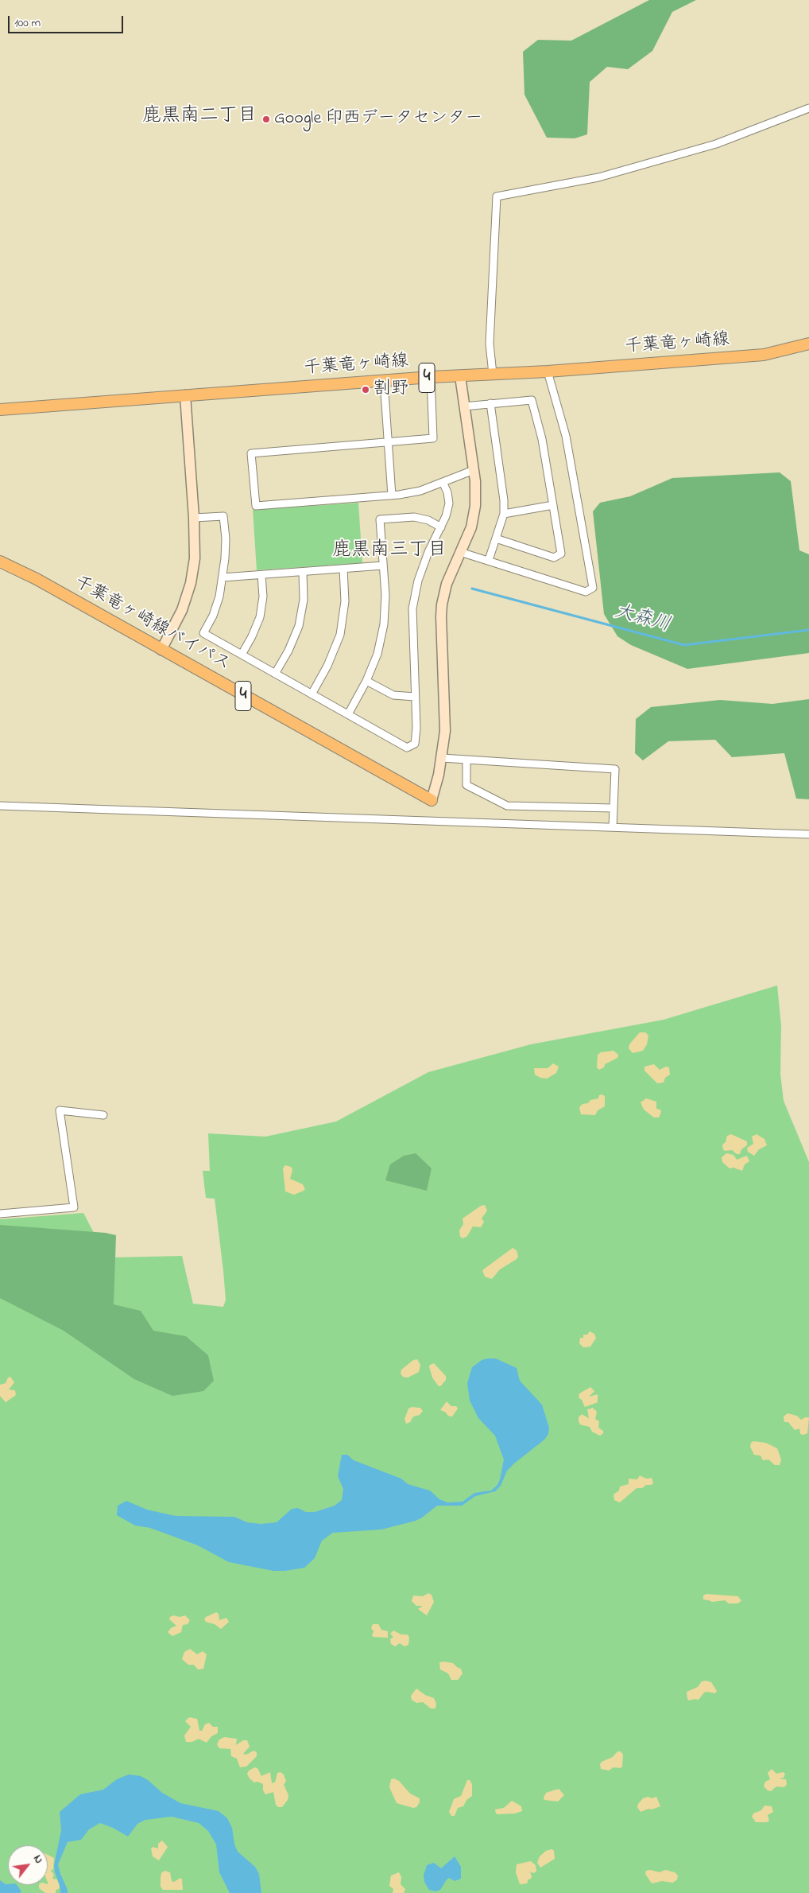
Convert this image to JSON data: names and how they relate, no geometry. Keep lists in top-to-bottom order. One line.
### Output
{"streets":{"main road":["千葉竜ヶ崎線","4","千葉竜ヶ崎線バイパス"]},"districts":["鹿黒南二丁目","鹿黒南三丁目"],"water":["大森川"],"places":["Google 印西データセンター","割野"],"scale_bar":"100 m","north":"top right"}
